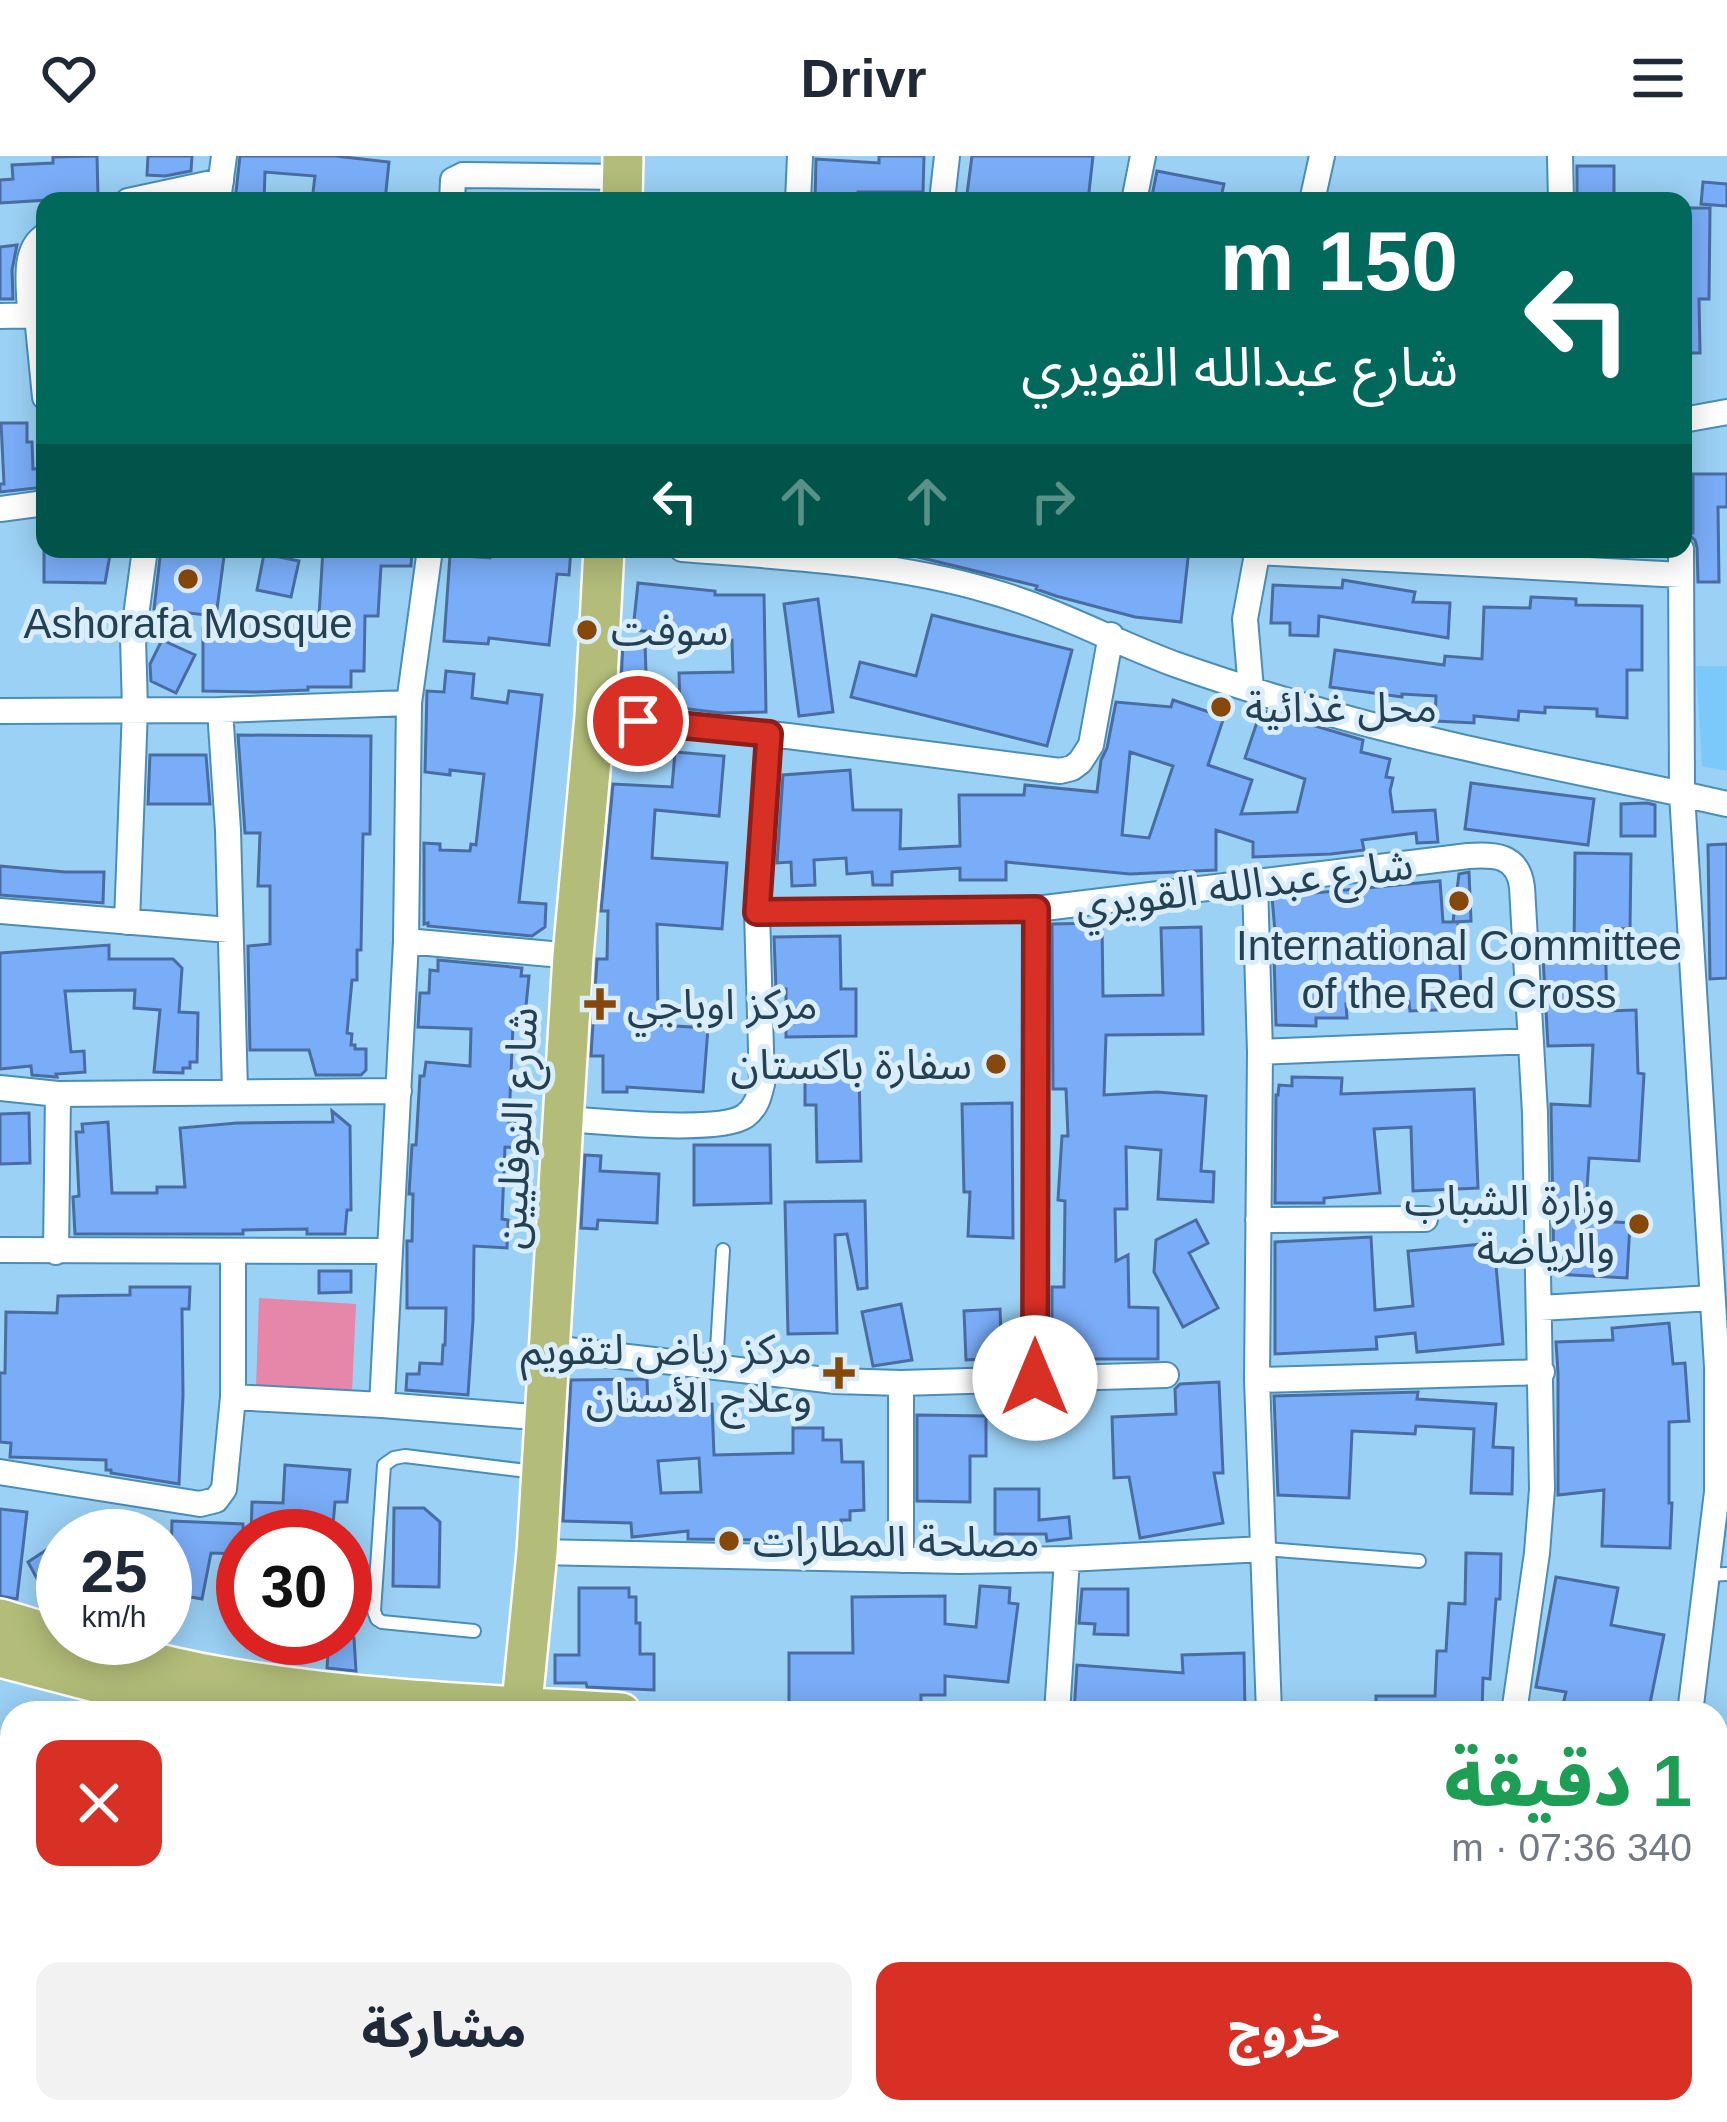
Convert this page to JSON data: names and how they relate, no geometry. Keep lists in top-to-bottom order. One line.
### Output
{"streets":{"main road":["شارع النوفليين"],"street":["شارع عبدالله القويري"]},"places":{"other":["Ashorafa Mosque","سوفت","محل غذائية","International Committee of the Red Cross","سفارة باكستان","وزارة الشباب والرياضة","مصلحة المطارات"],"health":["مركز اوباجي","مركز رياض لتقويم وعلاج الأسنان"]},"page":{"header":"Drivr","turn":["150 m","شارع عبدالله القويري"],"speed":"25 km/h","limit":"30","heading":["1 دقيقة","340 m · 07:36"],"buttons":["خروج","مشاركة"]}}
